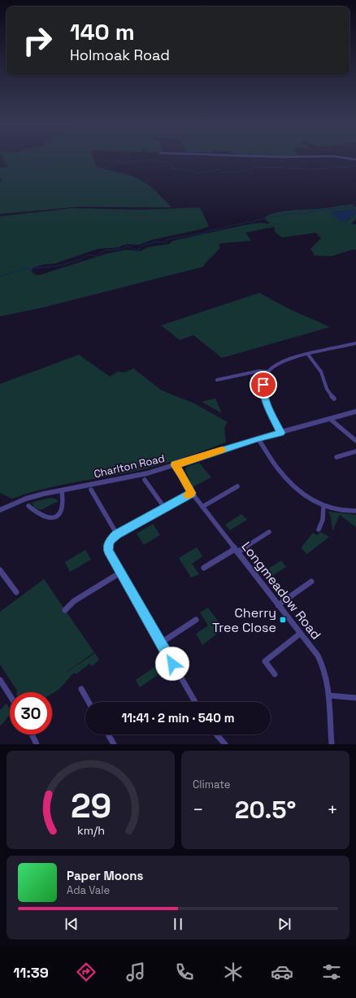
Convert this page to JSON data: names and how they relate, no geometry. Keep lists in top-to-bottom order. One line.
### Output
{"streets":{"street":["Charlton Road","Longmeadow Road"]},"crossings":[["Charlton Road","Longmeadow Road"]],"places":{"transit":["Cherry Tree Close"]},"page":{"turn":["140 m","Holmoak Road"],"limit":"30","trip":"11:41 · 2 min · 540 m","tile":"Climate","heat":["−","20.5°","+"],"song":["Paper Moons","Ada Vale"],"tabs":"11:39","gauge":["29","km/h"]}}
